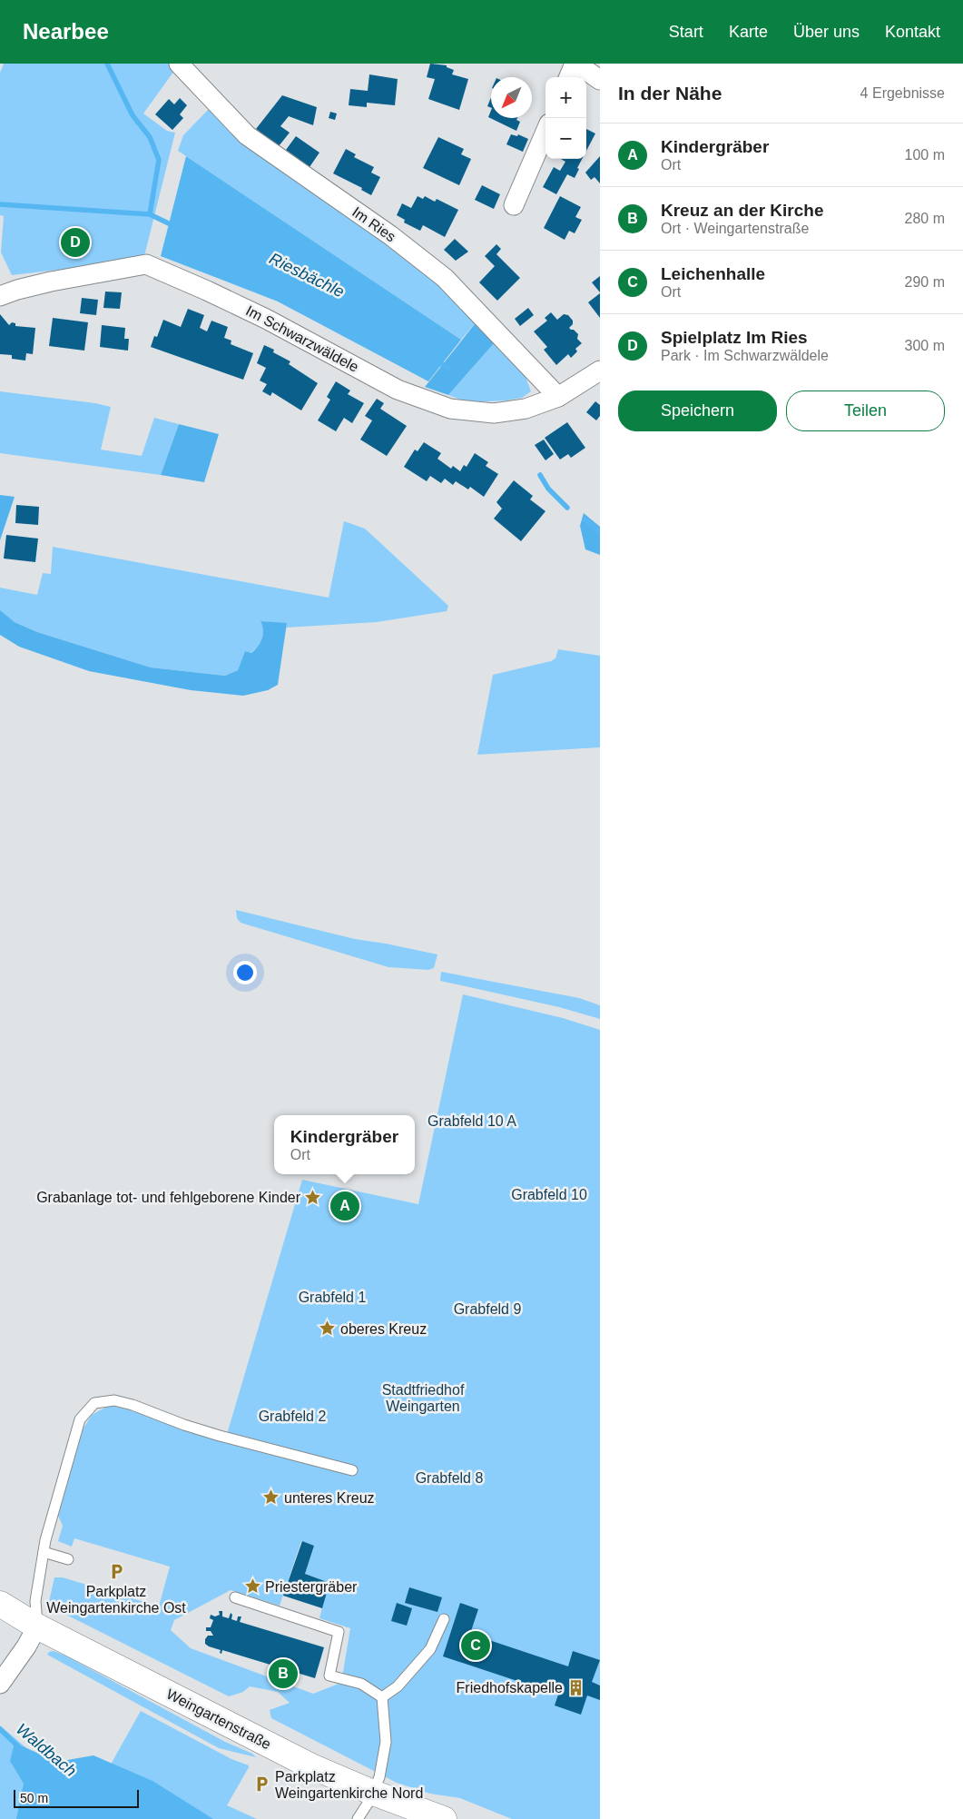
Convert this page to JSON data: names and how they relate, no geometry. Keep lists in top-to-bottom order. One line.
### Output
{"streets":{"street":["Im Ries","Im Schwarzwäldele","Weingartenstraße"]},"crossings":[["Im Ries","Im Schwarzwäldele"]],"water":["Riesbächle","Waldbach"],"parks":["Grabfeld 10 A","Grabfeld 10","Grabfeld 1","Grabfeld 9","Stadtfriedhof Weingarten","Grabfeld 2","Grabfeld 8"],"places":{"place":["Grabanlage tot- und fehlgeborene Kinder","oberes Kreuz","unteres Kreuz","Priestergräber"],"parking":["Parkplatz Weingartenkirche Ost","Parkplatz Weingartenkirche Nord"],"building":["Friedhofskapelle"]},"scale_bar":"50 m","north":"bottom left","page":{"header":"Nearbee","nav":["Start","Karte","Über uns","Kontakt"],"heading":["In der Nähe","4 Ergebnisse"],"map_buttons":["+","−"],"list":[{"mark":"A","name":"Kindergräber","note":"Ort","value":"100 m"},{"mark":"B","name":"Kreuz an der Kirche","note":"Ort · Weingartenstraße","value":"280 m"},{"mark":"C","name":"Leichenhalle","note":"Ort","value":"290 m"},{"mark":"D","name":"Spielplatz Im Ries","note":"Park · Im Schwarzwäldele","value":"300 m"}],"pins":["D","A","C","B"],"buttons":["Speichern","Teilen"],"popup":["Kindergräber","Ort"],"scale":"50 m"}}
